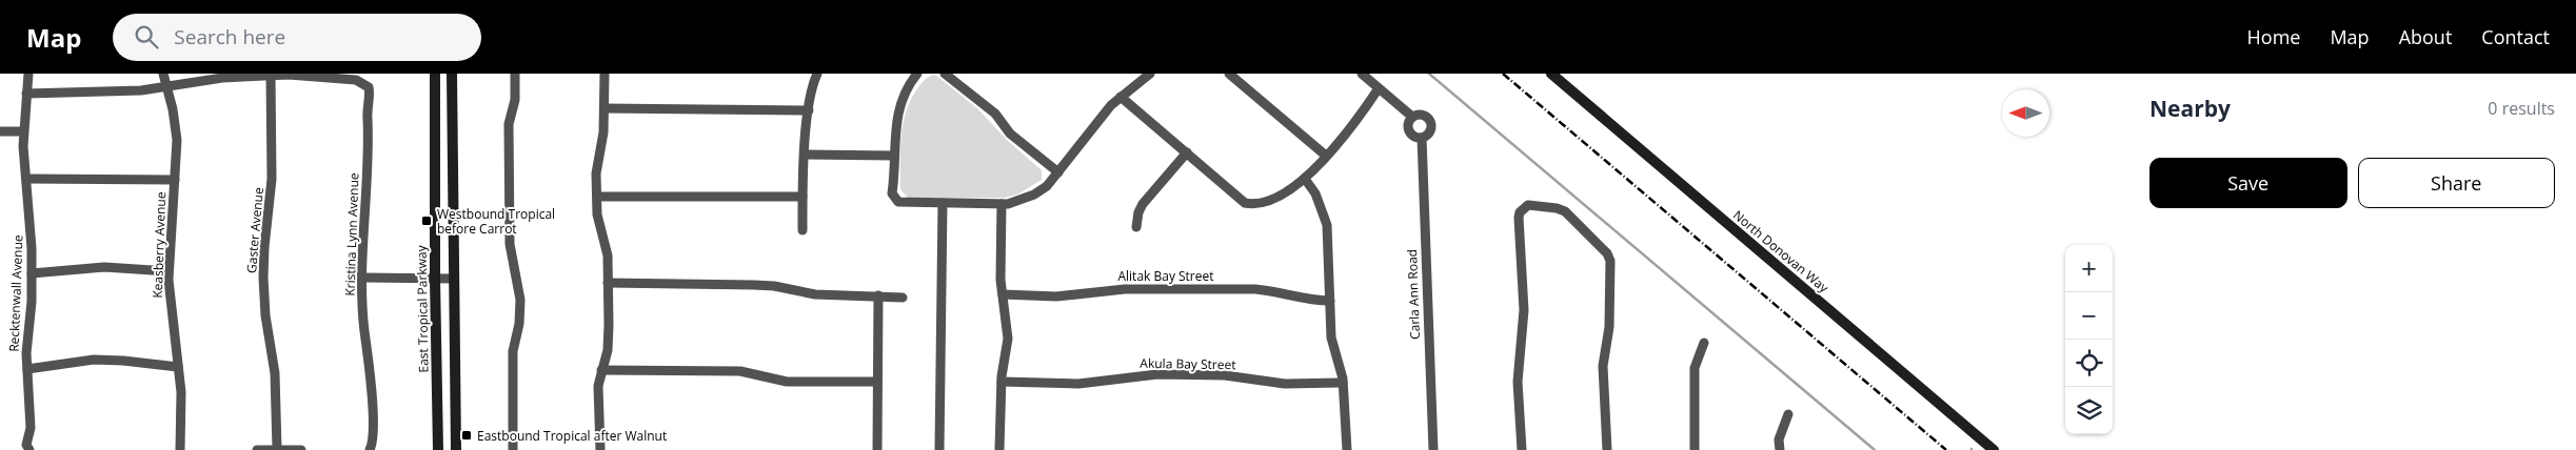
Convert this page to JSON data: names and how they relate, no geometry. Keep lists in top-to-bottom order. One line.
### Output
{"streets":{"main road":["North Donovan Way","East Tropical Parkway"],"street":["Gaster Avenue","Kristina Lynn Avenue","Keasberry Avenue","Alitak Bay Street","Recktenwall Avenue","Carla Ann Road","Akula Bay Street"]},"crossings":[["Gaster Avenue","Kristina Lynn Avenue"]],"places":{"transit":["Westbound Tropical before Carrot","Eastbound Tropical after Walnut"]},"north":"left","page":{"header":"Map","search":"Search here","nav":["Home","Map","About","Contact"],"heading":["Nearby","0 results"],"buttons":["Save","Share"],"map_buttons":["+","−"]}}
